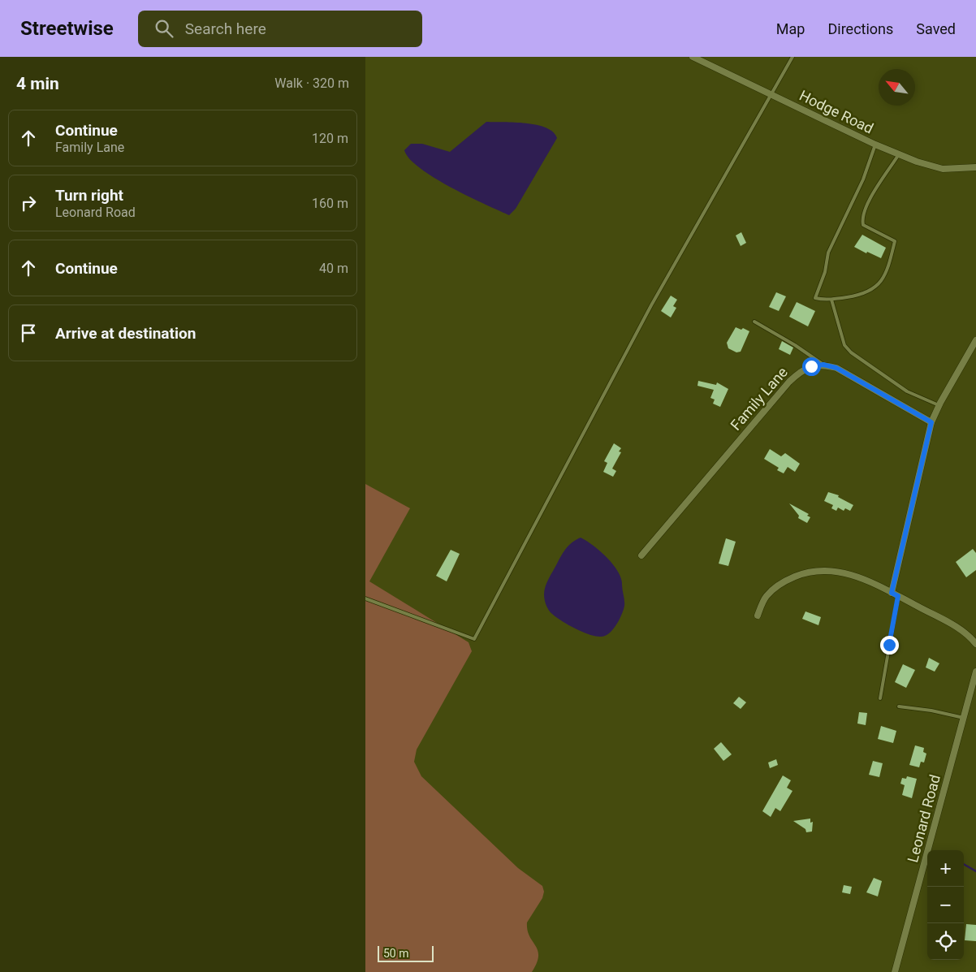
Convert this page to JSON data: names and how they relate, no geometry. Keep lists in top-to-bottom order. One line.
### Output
{"streets":{"street":["Hodge Road","Family Lane","Leonard Road"]},"scale_bar":"50 m","north":"top left","page":{"header":"Streetwise","search":"Search here","nav":["Map","Directions","Saved"],"heading":["4 min","Walk · 320 m"],"list":[["Continue","Family Lane","120 m"],["Turn right","Leonard Road","160 m"],["Continue","40 m"],"Arrive at destination"],"map_buttons":["+","−"],"scale":"50 m"}}
